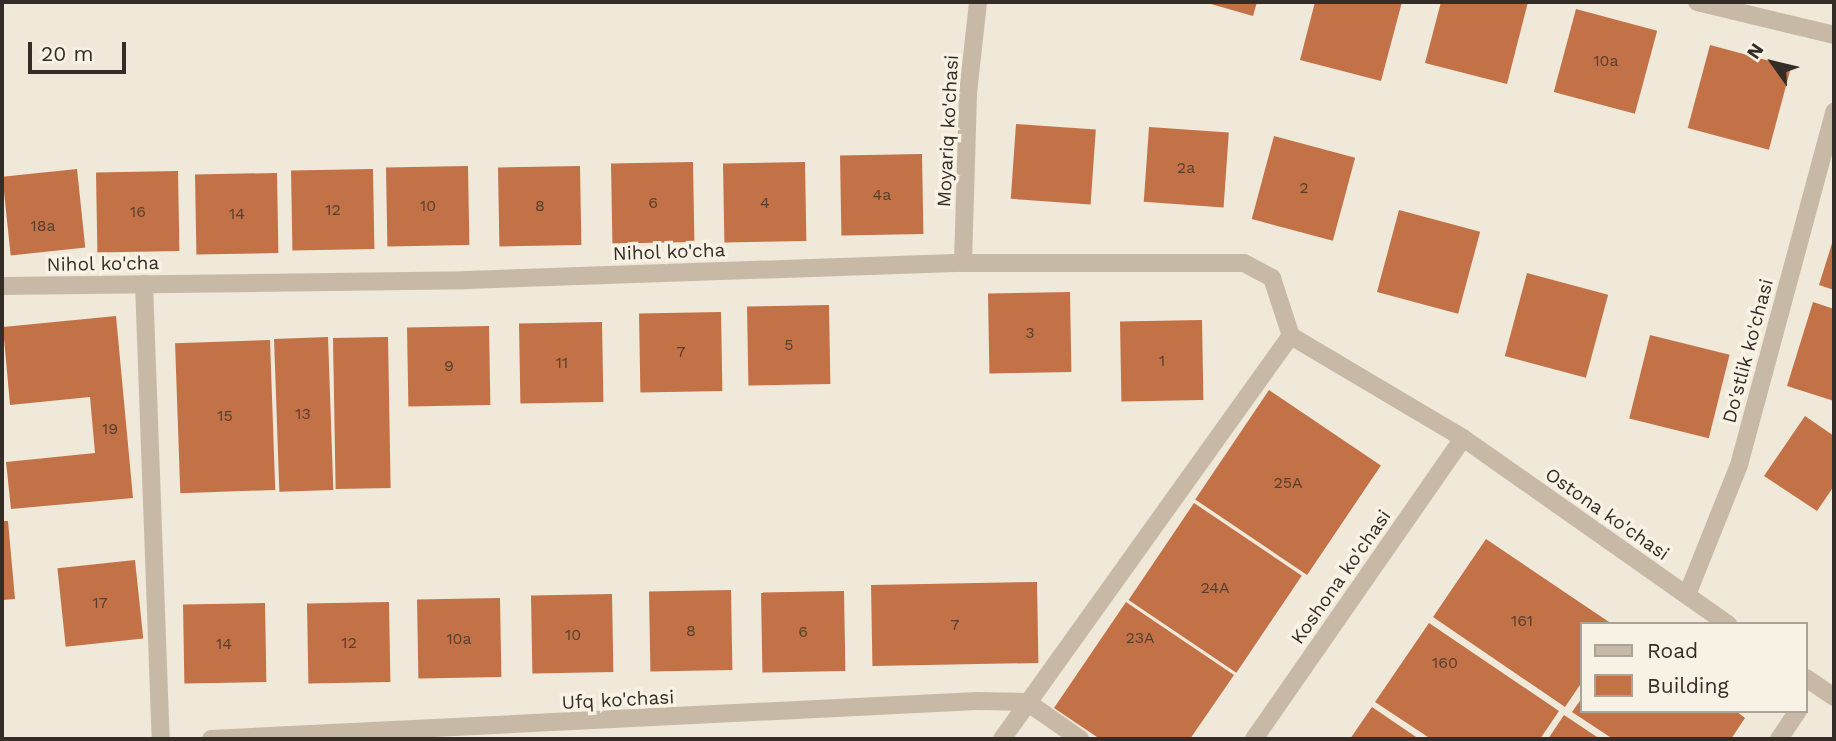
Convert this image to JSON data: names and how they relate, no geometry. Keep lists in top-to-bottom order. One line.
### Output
{"streets":{"street":["Moyariq ko'chasi","Nihol ko'cha","Do'stlik ko'chasi","Ostona ko'chasi","Koshona ko'chasi","Ufq ko'chasi"]},"crossings":[["Moyariq ko'chasi","Nihol ko'cha"],["Nihol ko'cha","Ostona ko'chasi"],["Do'stlik ko'chasi","Ostona ko'chasi"],["Ostona ko'chasi","Koshona ko'chasi"]],"house_numbers":["10a","2a","2","4a","6","4","10","8","12","16","14","18a","3","5","7","1","11","9","13","15","19","25A","24A","17","161","7","8","6","10","23A","10a","12","14","160"],"legend":["Road","Building"],"scale_bar":"20 m","north":"top left"}
